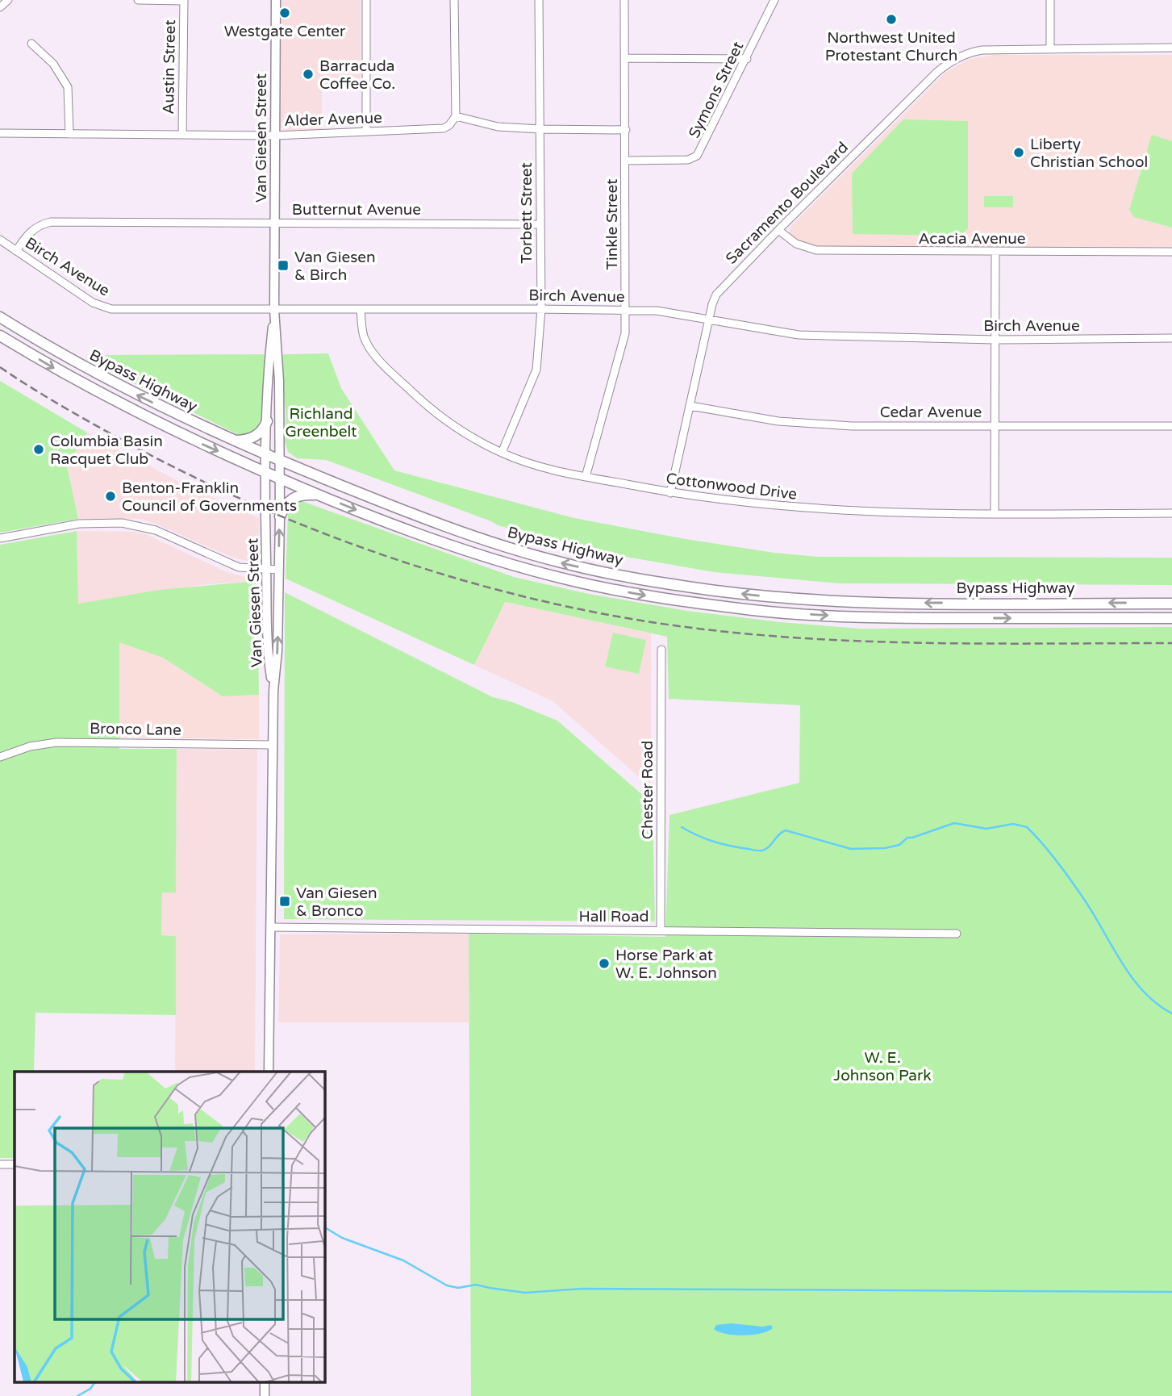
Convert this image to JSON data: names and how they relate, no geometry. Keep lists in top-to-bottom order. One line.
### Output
{"streets":{"highway":["Bypass Highway"],"main road":["Van Giesen Street"],"street":["Austin Street","Symons Street","Alder Avenue","Sacramento Boulevard","Butternut Avenue","Torbett Street","Tinkle Street","Acacia Avenue","Birch Avenue","Cedar Avenue","Cottonwood Drive","Bronco Lane","Chester Road","Hall Road"]},"crossings":[["Austin Street","Alder Avenue"],["Symons Street","Tinkle Street"],["Alder Avenue","Van Giesen Street"],["Van Giesen Street","Butternut Avenue"],["Van Giesen Street","Birch Avenue"],["Van Giesen Street","Bypass Highway"],["Van Giesen Street","Bronco Lane"],["Van Giesen Street","Hall Road"],["Sacramento Boulevard","Acacia Avenue"],["Sacramento Boulevard","Birch Avenue"],["Sacramento Boulevard","Cedar Avenue"],["Sacramento Boulevard","Cottonwood Drive"],["Butternut Avenue","Torbett Street"],["Butternut Avenue","Birch Avenue"],["Torbett Street","Birch Avenue"],["Torbett Street","Cottonwood Drive"],["Tinkle Street","Birch Avenue"],["Tinkle Street","Cottonwood Drive"],["Birch Avenue","Cottonwood Drive"],["Chester Road","Hall Road"]],"parks":["Richland Greenbelt","W. E. Johnson Park"],"places":{"other":["Westgate Center","Northwest United Protestant Church","Barracuda Coffee Co.","Liberty Christian School","Columbia Basin Racquet Club","Benton-Franklin Council of Governments","Horse Park at W. E. Johnson"],"transit":["Van Giesen & Birch","Van Giesen & Bronco"]}}
